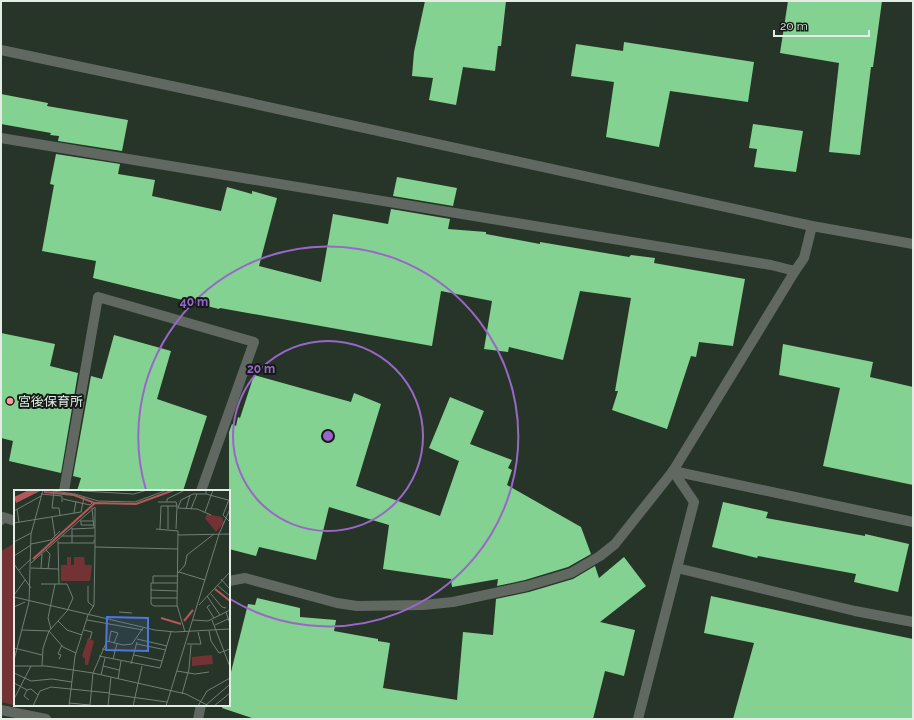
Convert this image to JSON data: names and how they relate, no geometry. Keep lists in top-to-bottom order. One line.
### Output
{"places":["宮後保育所"],"scale_bar":"20 m","rings":["40 m","20 m"]}
